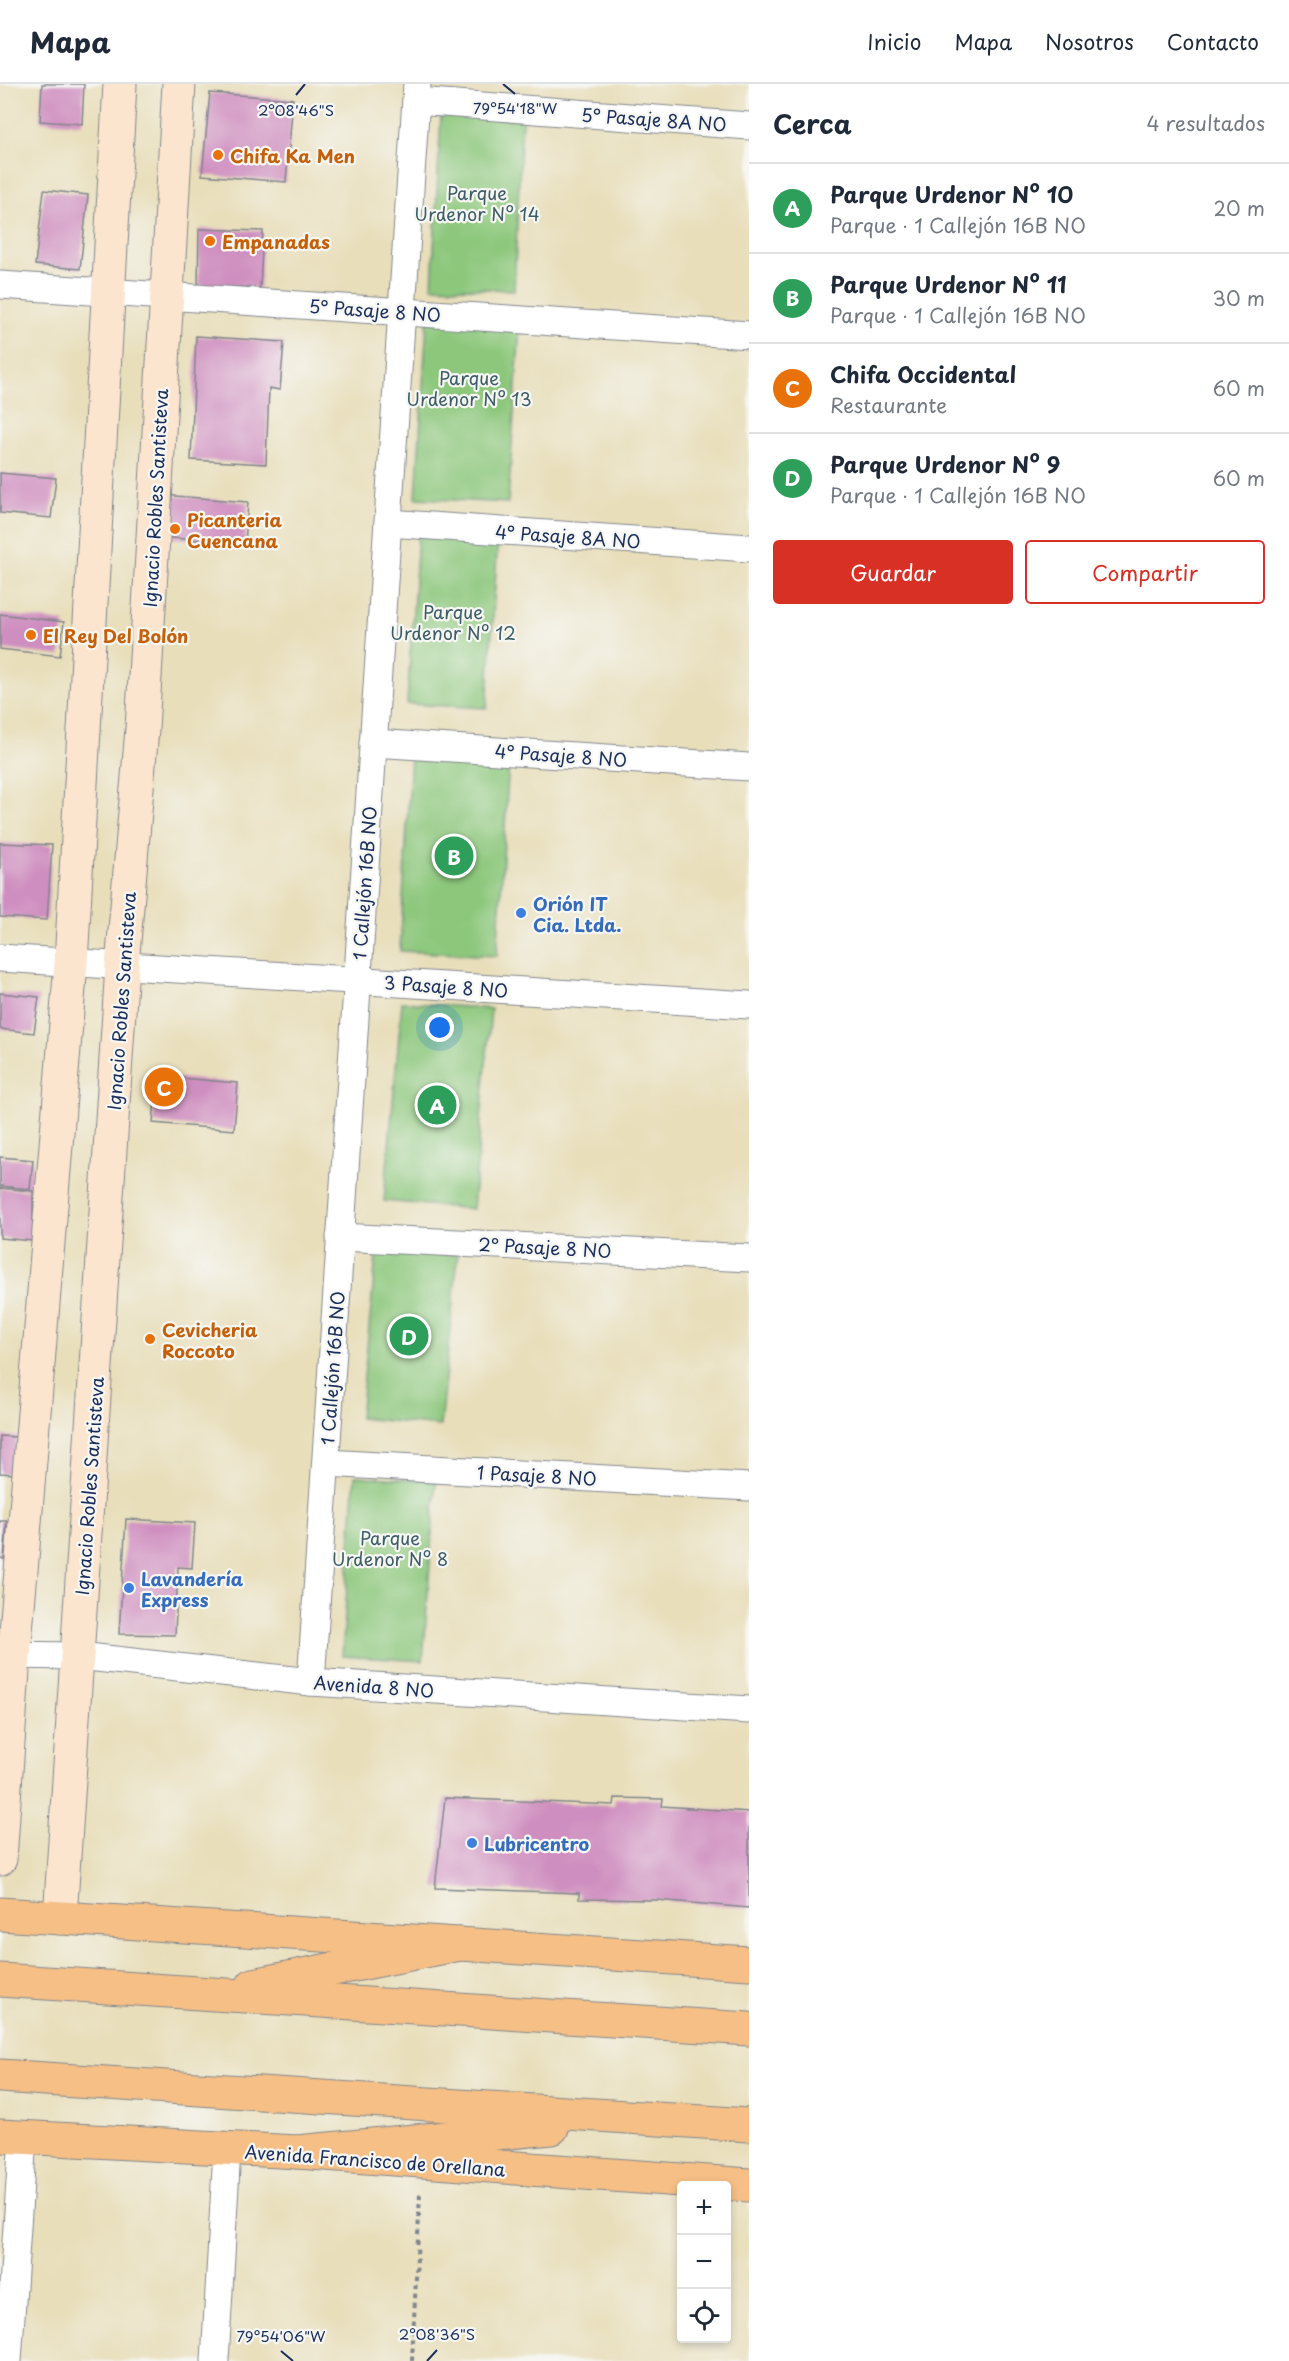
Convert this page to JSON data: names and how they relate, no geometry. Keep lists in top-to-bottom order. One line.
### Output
{"streets":{"main road":["Avenida Francisco de Orellana"],"street":["5° Pasaje 8A NO","5° Pasaje 8 NO","Ignacio Robles Santisteva","4° Pasaje 8A NO","4° Pasaje 8 NO","1 Callejón 16B NO","3 Pasaje 8 NO","2° Pasaje 8 NO","1 Pasaje 8 NO","Avenida 8 NO"]},"crossings":[["5° Pasaje 8A NO","1 Callejón 16B NO"],["5° Pasaje 8 NO","Ignacio Robles Santisteva"],["5° Pasaje 8 NO","1 Callejón 16B NO"],["Ignacio Robles Santisteva","3 Pasaje 8 NO"],["Ignacio Robles Santisteva","Avenida 8 NO"],["4° Pasaje 8A NO","1 Callejón 16B NO"],["4° Pasaje 8 NO","1 Callejón 16B NO"],["1 Callejón 16B NO","3 Pasaje 8 NO"],["1 Callejón 16B NO","2° Pasaje 8 NO"],["1 Callejón 16B NO","1 Pasaje 8 NO"],["1 Callejón 16B NO","Avenida 8 NO"]],"parks":["Parque Urdenor Nº 14","Parque Urdenor Nº 13","Parque Urdenor Nº 12","Parque Urdenor Nº 8"],"places":["Chifa Ka Men","Empanadas","Picanteria Cuencana","El Rey Del Bolón","Orión IT Cia. Ltda.","Cevicheria Roccoto","Lavandería Express","Lubricentro"],"page":{"header":"Mapa","nav":["Inicio","Mapa","Nosotros","Contacto"],"heading":["Cerca","4 resultados"],"list":[{"mark":"A","name":"Parque Urdenor Nº 10","note":"Parque · 1 Callejón 16B NO","value":"20 m"},{"mark":"B","name":"Parque Urdenor Nº 11","note":"Parque · 1 Callejón 16B NO","value":"30 m"},{"mark":"C","name":"Chifa Occidental","note":"Restaurante","value":"60 m"},{"mark":"D","name":"Parque Urdenor Nº 9","note":"Parque · 1 Callejón 16B NO","value":"60 m"}],"buttons":["Guardar","Compartir"],"pins":["B","C","A","D"],"map_buttons":["+","−"]},"coordinates":["79°54'18\"W","2°08'46\"S","2°08'36\"S","79°54'06\"W"]}
